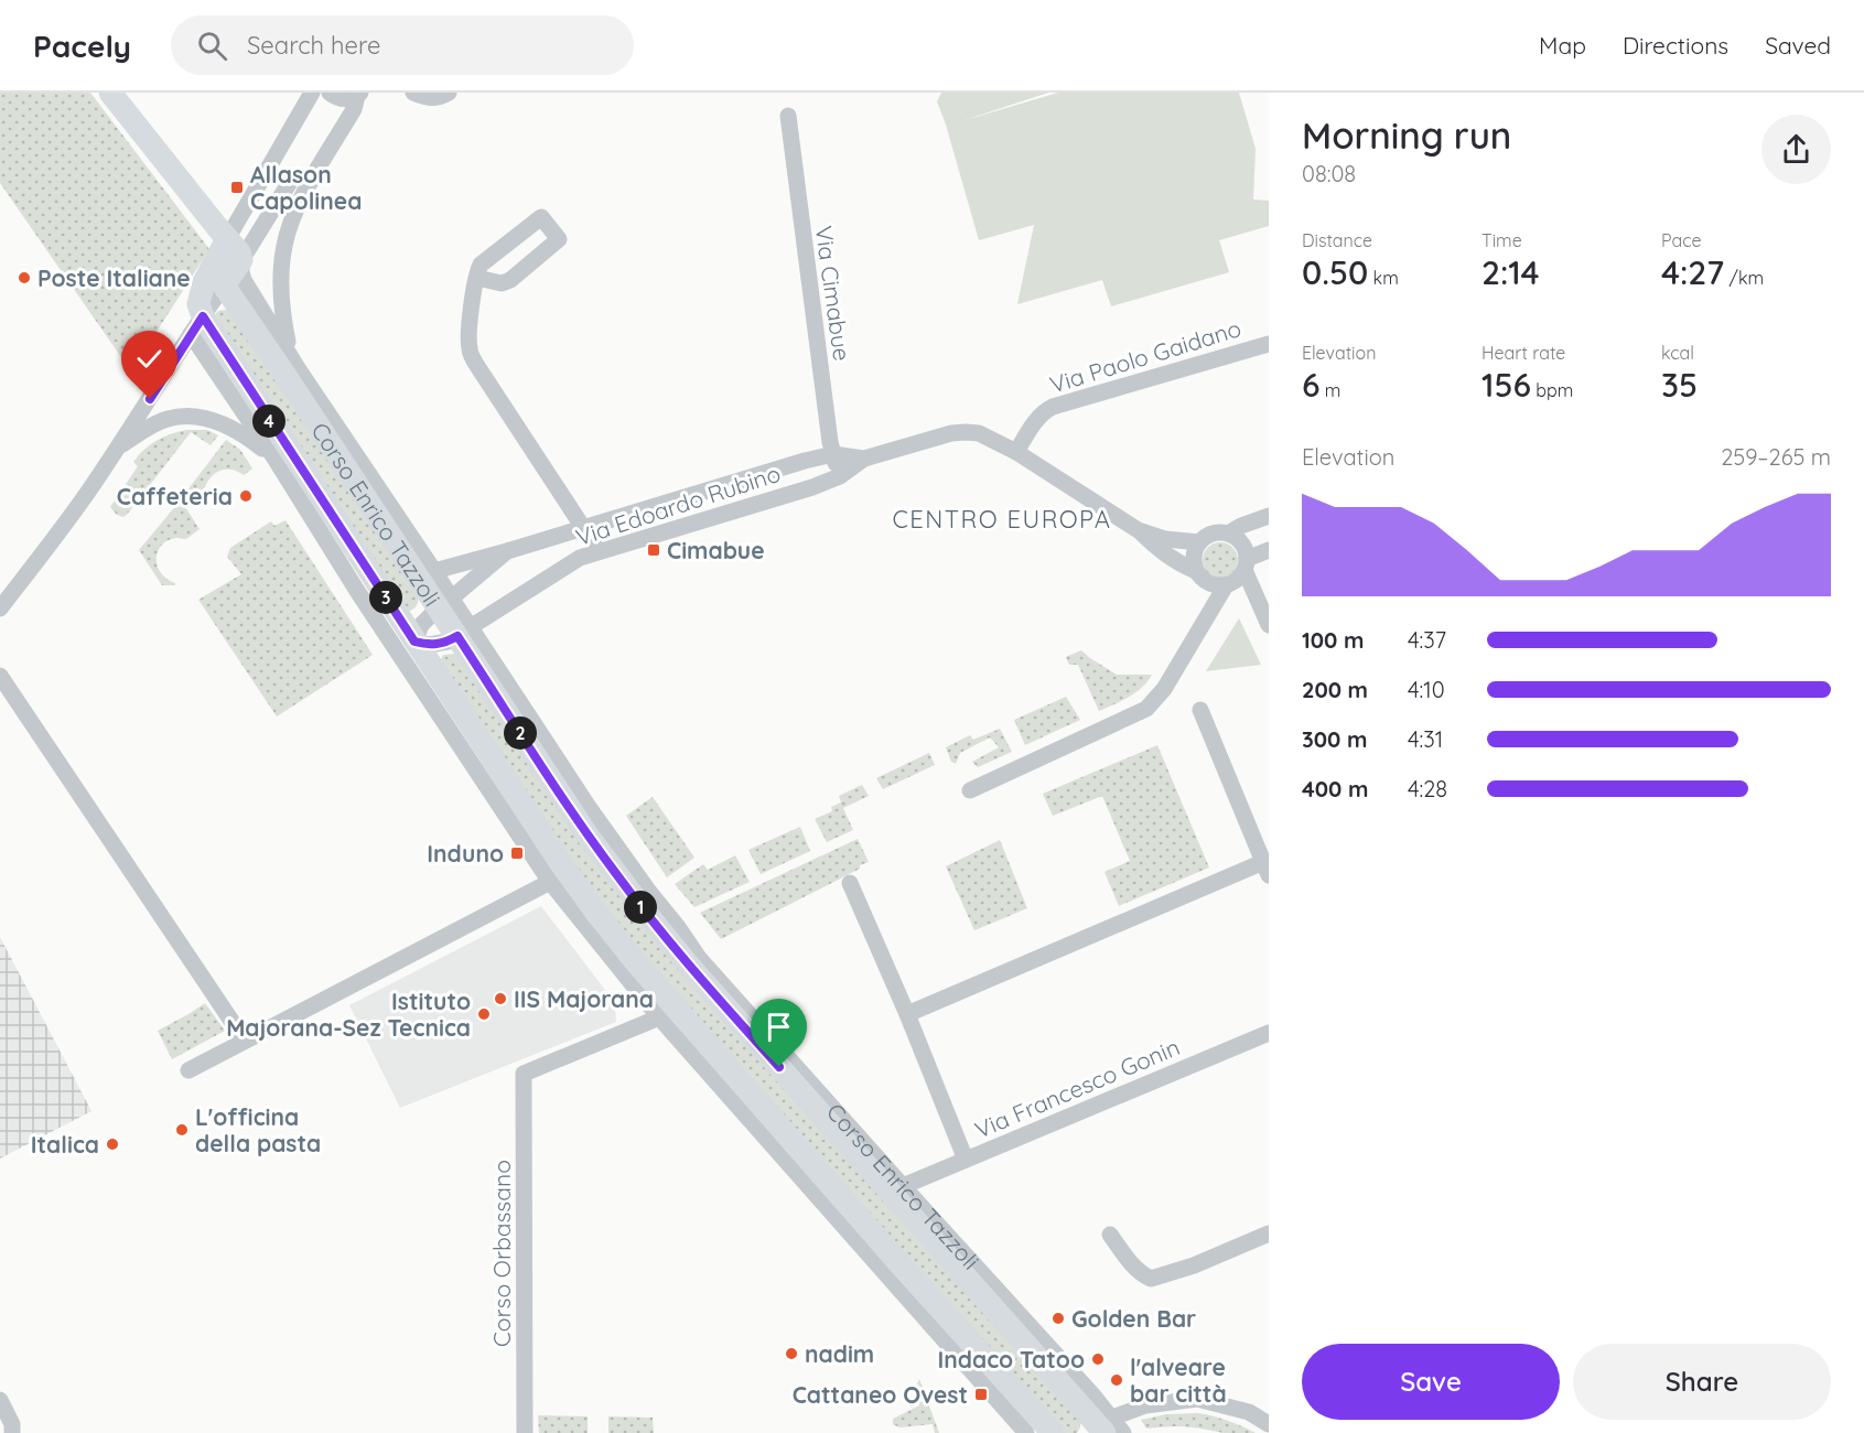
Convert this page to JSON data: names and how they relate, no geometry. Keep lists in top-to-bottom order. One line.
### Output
{"streets":{"street":["Via Cimabue","Via Paolo Gaidano","Via Edoardo Rubino","Corso Enrico Tazzoli","Via Francesco Gonin","Corso Orbassano"]},"crossings":[["Via Cimabue","Via Edoardo Rubino"],["Via Paolo Gaidano","Via Edoardo Rubino"],["Via Edoardo Rubino","Corso Enrico Tazzoli"],["Corso Enrico Tazzoli","Via Francesco Gonin"],["Corso Enrico Tazzoli","Corso Orbassano"]],"districts":["CENTRO EUROPA"],"places":{"transit":["Allason Capolinea","Cimabue","Induno","Cattaneo Ovest"],"other":["Poste Italiane","Caffeteria","IIS Majorana","Istituto Majorana-Sez Tecnica","L'officina della pasta","Italica","Golden Bar","nadim","Indaco Tatoo","l'alveare bar città"]},"page":{"header":"Pacely","search":"Search here","nav":["Map","Directions","Saved"],"heading":["Morning run","08:08"],"stats":[["Distance","0.50 km"],["Time","2:14"],["Pace","4:27 /km"],["Elevation","6 m"],["Heart rate","156 bpm"],["kcal","35"]],"pins":["4","3","2","1"],"chart":["Elevation","259–265 m"],"list":[{"name":"100 m","note":"4:37"},{"name":"200 m","note":"4:10"},{"name":"300 m","note":"4:31"},{"name":"400 m","note":"4:28"}],"buttons":["Save","Share"]}}
